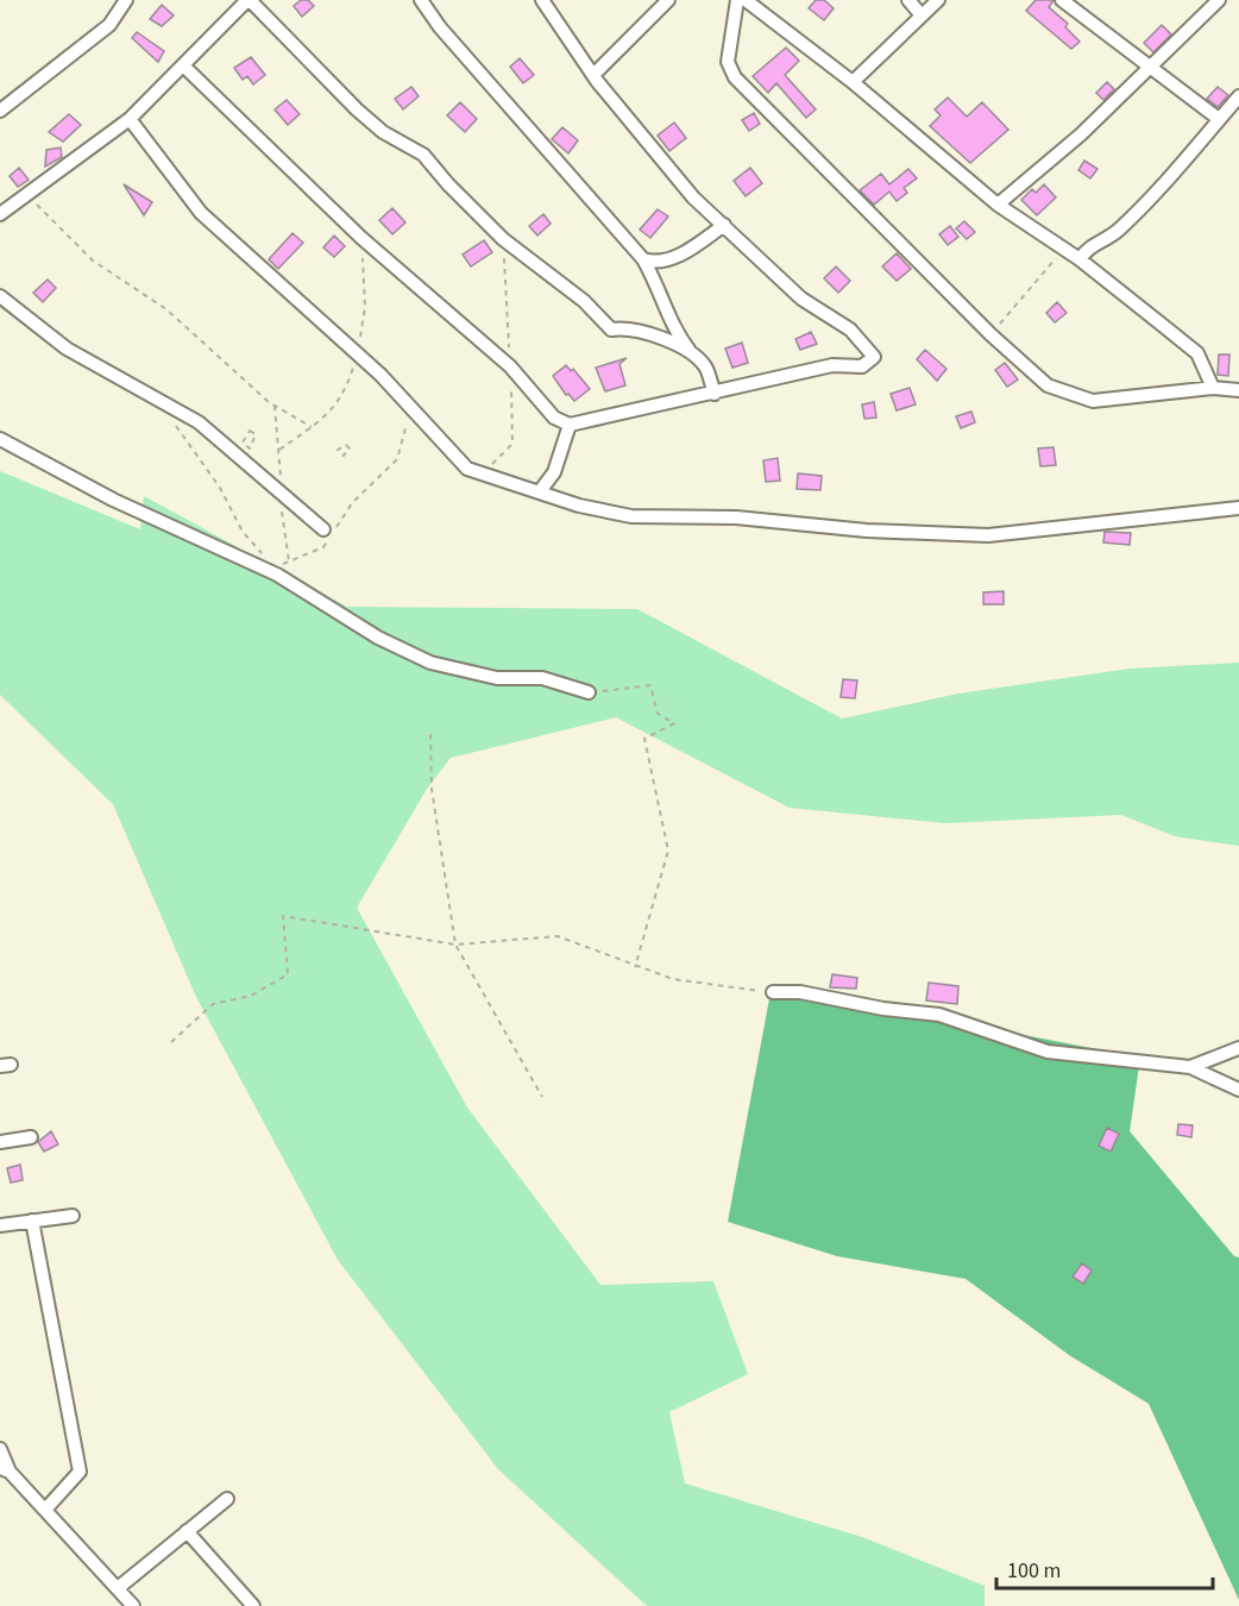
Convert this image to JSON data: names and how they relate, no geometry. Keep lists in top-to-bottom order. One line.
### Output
{"scale_bar":"100 m"}
